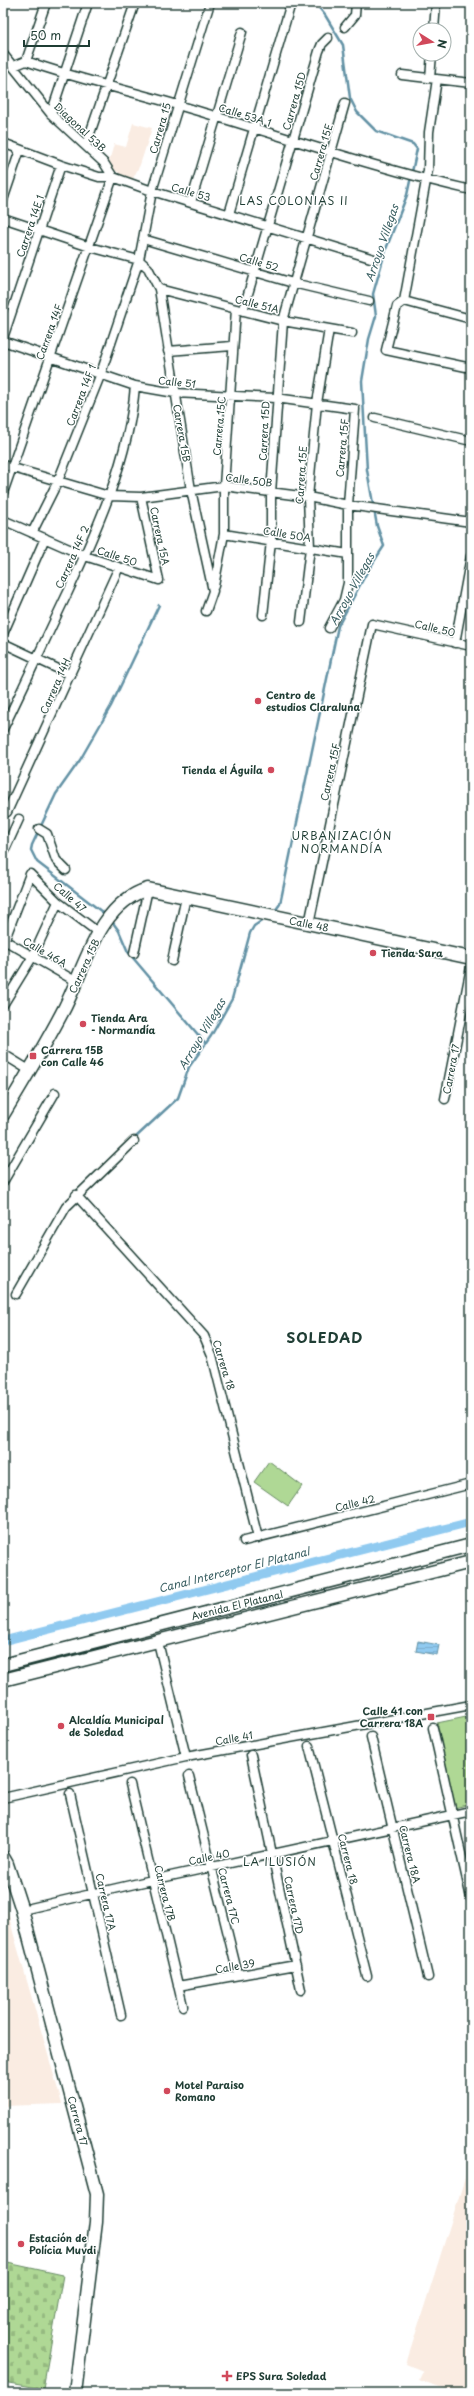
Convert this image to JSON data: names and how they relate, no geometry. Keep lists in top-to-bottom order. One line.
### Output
{"streets":{"main road":["Carrera 15B","Calle 48","Carrera 17","Avenida El Platanal"],"street":["Carrera 15D","Calle 53A 1","Diagonal 53B","Carrera 15","Carrera 15E","Calle 53","Carrera 14E 1","Calle 52","Calle 51A","Carrera 14F","Calle 51","Carrera 14F 1","Carrera 15C","Carrera 15F","Calle 50B","Calle 50A","Carrera 15A","Calle 50","Carrera 14F 2","Carrera 14H","Calle 47","Calle 46A","Carrera 18","Calle 42","Calle 41","Carrera 18A","Calle 40","Carrera 17B","Carrera 17C","Carrera 17A","Carrera 17D","Calle 39"]},"crossings":[["Carrera 15D","Calle 53A 1"],["Carrera 15D","Carrera 15E"],["Carrera 15D","Calle 53"],["Carrera 15D","Calle 52"],["Carrera 15D","Calle 51A"],["Carrera 15D","Calle 51"],["Carrera 15D","Carrera 15C"],["Carrera 15D","Calle 50B"],["Carrera 15D","Calle 50A"],["Calle 53A 1","Carrera 15"],["Calle 53A 1","Carrera 15E"],["Diagonal 53B","Calle 53"],["Diagonal 53B","Carrera 14F"],["Carrera 15","Calle 53"],["Carrera 15","Calle 52"],["Carrera 15","Carrera 14F 1"],["Carrera 15","Carrera 15B"],["Carrera 15E","Calle 53"],["Carrera 15E","Calle 52"],["Carrera 15E","Calle 51A"],["Carrera 15E","Calle 51"],["Carrera 15E","Calle 50B"],["Carrera 15E","Calle 50A"],["Calle 53","Carrera 14E 1"],["Calle 53","Carrera 14F"],["Carrera 14E 1","Calle 51"],["Calle 51A","Carrera 15C"],["Calle 51A","Carrera 15B"],["Carrera 14F","Calle 51"],["Carrera 14F","Calle 50B"],["Calle 51","Carrera 14F 1"],["Calle 51","Carrera 15C"],["Calle 51","Carrera 15B"],["Calle 51","Carrera 15F"],["Calle 51","Carrera 14F 2"],["Carrera 14F 1","Carrera 15B"],["Carrera 14F 1","Calle 50B"],["Carrera 14F 1","Calle 50"],["Carrera 15C","Carrera 15B"],["Carrera 15C","Calle 50B"],["Carrera 15C","Calle 50A"],["Carrera 15B","Calle 50B"],["Carrera 15B","Calle 47"],["Carrera 15B","Calle 48"],["Carrera 15B","Calle 46A"],["Carrera 15F","Calle 50B"],["Carrera 15F","Calle 50A"],["Carrera 15F","Calle 50"],["Carrera 15F","Calle 48"],["Calle 50B","Carrera 15A"],["Calle 50B","Carrera 14F 2"],["Carrera 15A","Calle 50"],["Calle 50","Carrera 14F 2"],["Calle 50","Carrera 14H"],["Calle 47","Calle 46A"],["Carrera 17","Calle 40"],["Carrera 18","Calle 42"],["Carrera 18","Calle 40"],["Carrera 18A","Calle 40"],["Calle 40","Carrera 17B"],["Calle 40","Carrera 17C"],["Calle 40","Carrera 17A"],["Calle 40","Carrera 17D"],["Carrera 17B","Calle 39"],["Carrera 17C","Calle 39"],["Carrera 17D","Calle 39"]],"districts":["LAS COLONIAS II","URBANIZACIÓN NORMANDÍA","SOLEDAD","LA ILUSIÓN"],"water":["Arroyo Villegas","Canal Interceptor El Platanal"],"places":{"other":["Centro de estudios Claraluna","Tienda el Águila","Tienda Sara","Tienda Ara - Normandía","Alcaldía Municipal de Soledad","Motel Paraiso Romano","Estación de Polícia Muvdi"],"transit":["Carrera 15B con Calle 46","Calle 41 con Carrera 18A"],"health":["EPS Sura Soledad"]},"scale_bar":"50 m","north":"right"}
